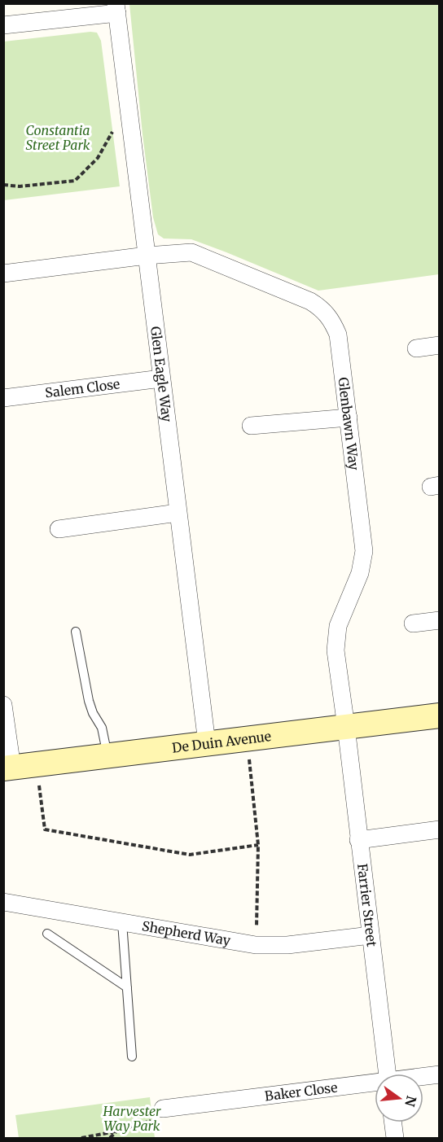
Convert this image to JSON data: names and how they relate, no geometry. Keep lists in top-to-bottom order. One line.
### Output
{"streets":{"street":["Glen Eagle Way","Salem Close","Glenbawn Way","De Duin Avenue","Farrier Street","Shepherd Way","Baker Close"]},"crossings":[["Glen Eagle Way","Salem Close"],["Glen Eagle Way","Glenbawn Way"],["Glen Eagle Way","De Duin Avenue"],["Glenbawn Way","De Duin Avenue"],["Glenbawn Way","Farrier Street"],["De Duin Avenue","Farrier Street"],["Farrier Street","Shepherd Way"]],"parks":["Constantia Street Park","Harvester Way Park"],"north":"right"}
